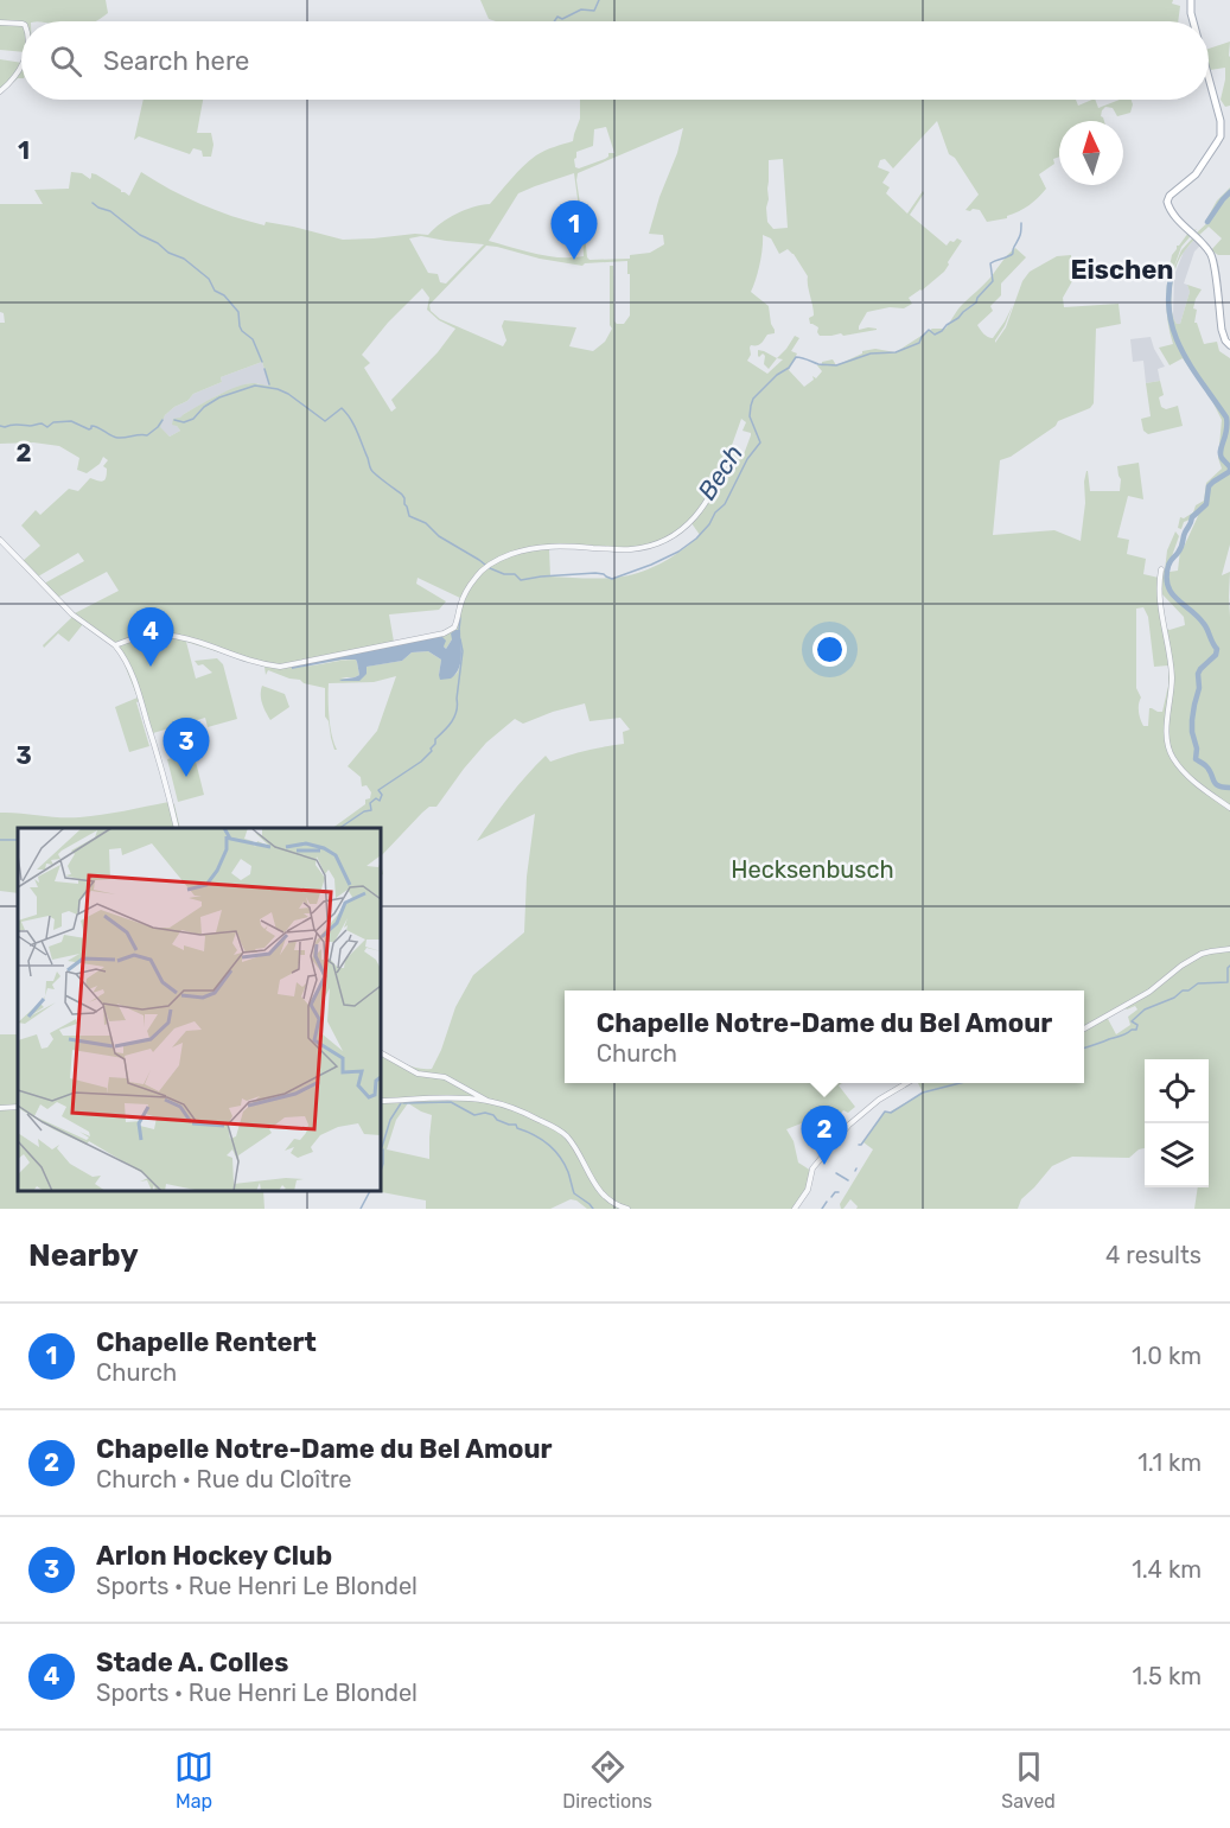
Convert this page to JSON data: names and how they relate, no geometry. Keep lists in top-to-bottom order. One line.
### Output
{"districts":["Eischen"],"water":["Bech"],"parks":["Hecksenbusch"],"north":"top","page":{"search":"Search here","pins":["1","4","3","2"],"popup":["Chapelle Notre-Dame du Bel Amour","Church"],"heading":["Nearby","4 results"],"list":[{"mark":"1","name":"Chapelle Rentert","note":"Church","value":"1.0 km"},{"mark":"2","name":"Chapelle Notre-Dame du Bel Amour","note":"Church · Rue du Cloître","value":"1.1 km"},{"mark":"3","name":"Arlon Hockey Club","note":"Sports · Rue Henri Le Blondel","value":"1.4 km"},{"mark":"4","name":"Stade A. Colles","note":"Sports · Rue Henri Le Blondel","value":"1.5 km"}],"nav":["Map","Directions","Saved"]},"grid":{"rows":["1","2","3"]}}
